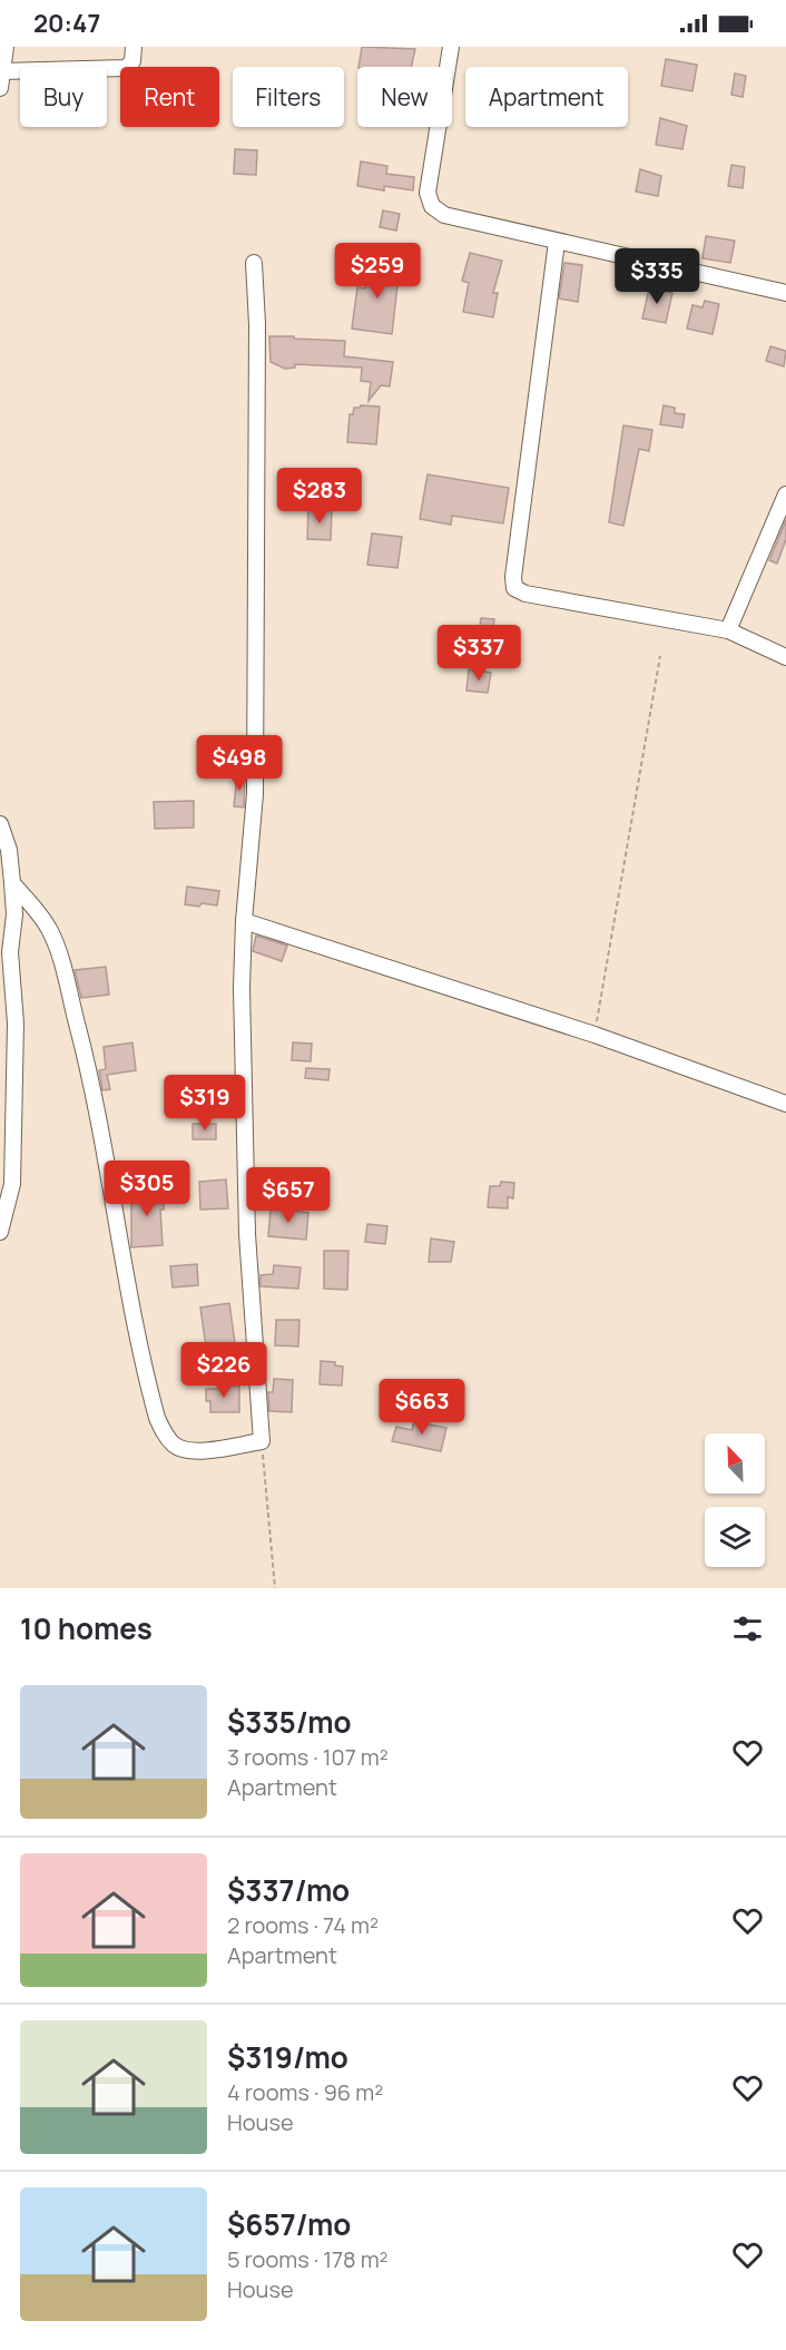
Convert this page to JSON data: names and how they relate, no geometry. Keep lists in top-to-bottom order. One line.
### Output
{"north":"top left","page":{"status":"20:47","chip":["Buy","Rent","Filters","New","Apartment"],"price":["$259","$335","$283","$337","$498","$319","$305","$657","$226","$663"],"heading":"10 homes","list":[{"name":"$335/mo","note":"3 rooms · 107 m² · Apartment"},{"name":"$337/mo","note":"2 rooms · 74 m² · Apartment"},{"name":"$319/mo","note":"4 rooms · 96 m² · House"},{"name":"$657/mo","note":"5 rooms · 178 m² · House"}]}}
